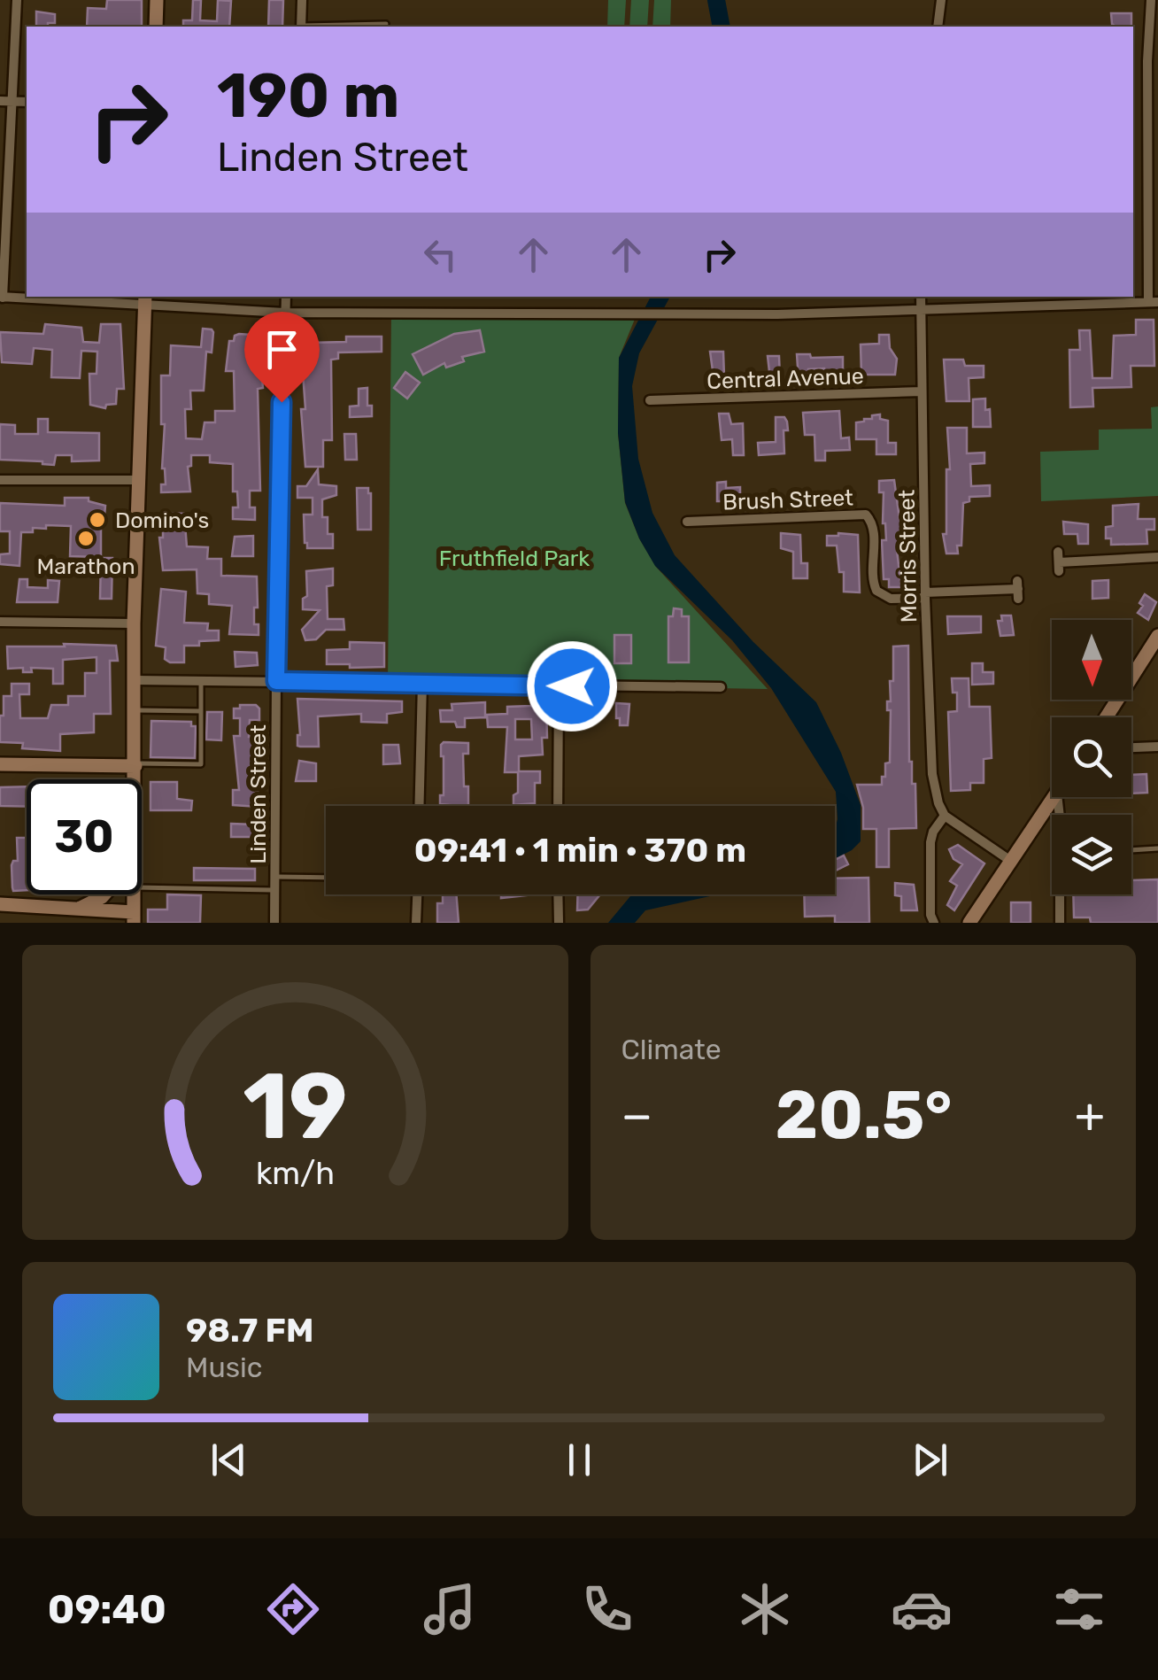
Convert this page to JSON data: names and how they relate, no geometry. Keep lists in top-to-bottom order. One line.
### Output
{"streets":{"street":["Central Avenue","Brush Street","Morris Street","Linden Street"]},"crossings":[["Central Avenue","Morris Street"],["Brush Street","Morris Street"]],"parks":["Fruthfield Park"],"places":["Domino's","Marathon"],"north":"bottom","page":{"turn":["190 m","Linden Street"],"limit":"30","trip":"09:41 · 1 min · 370 m","tile":"Climate","heat":["−","20.5°","+"],"song":["98.7 FM","Music"],"tabs":"09:40","gauge":["19","km/h"]}}
